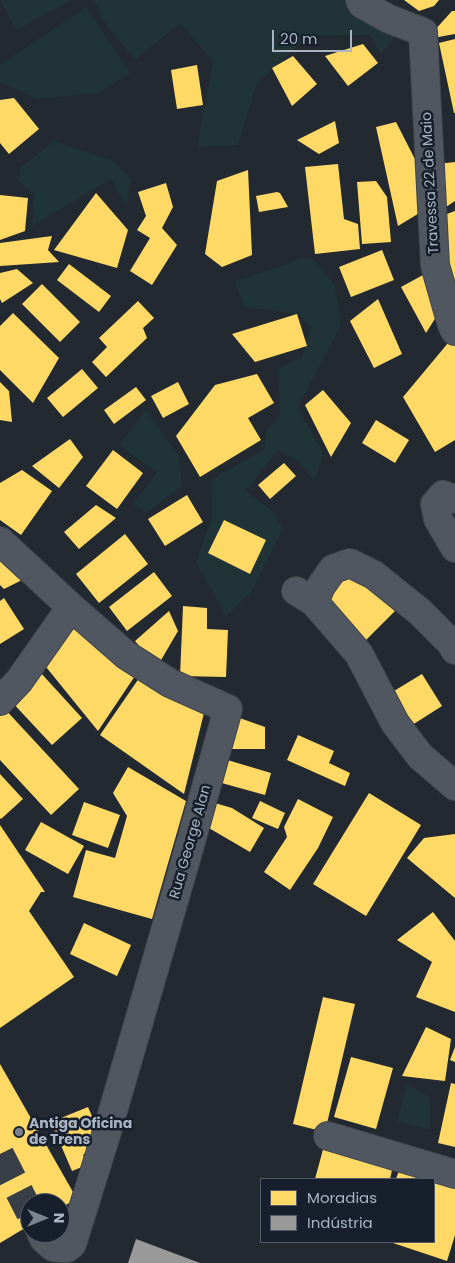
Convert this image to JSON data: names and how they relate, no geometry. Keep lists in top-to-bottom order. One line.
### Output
{"streets":{"street":["Travessa 22 de Maio","Rua George Alan"]},"places":["Antiga Oficina de Trens"],"legend":["Moradias","Indústria"],"scale_bar":"20 m","north":"right"}
